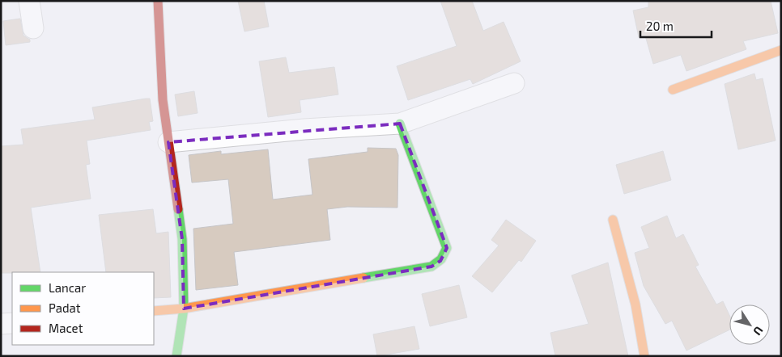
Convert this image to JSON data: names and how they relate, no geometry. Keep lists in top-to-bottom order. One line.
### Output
{"legend":["Lancar","Padat","Macet"],"scale_bar":"20 m","north":"bottom right"}
